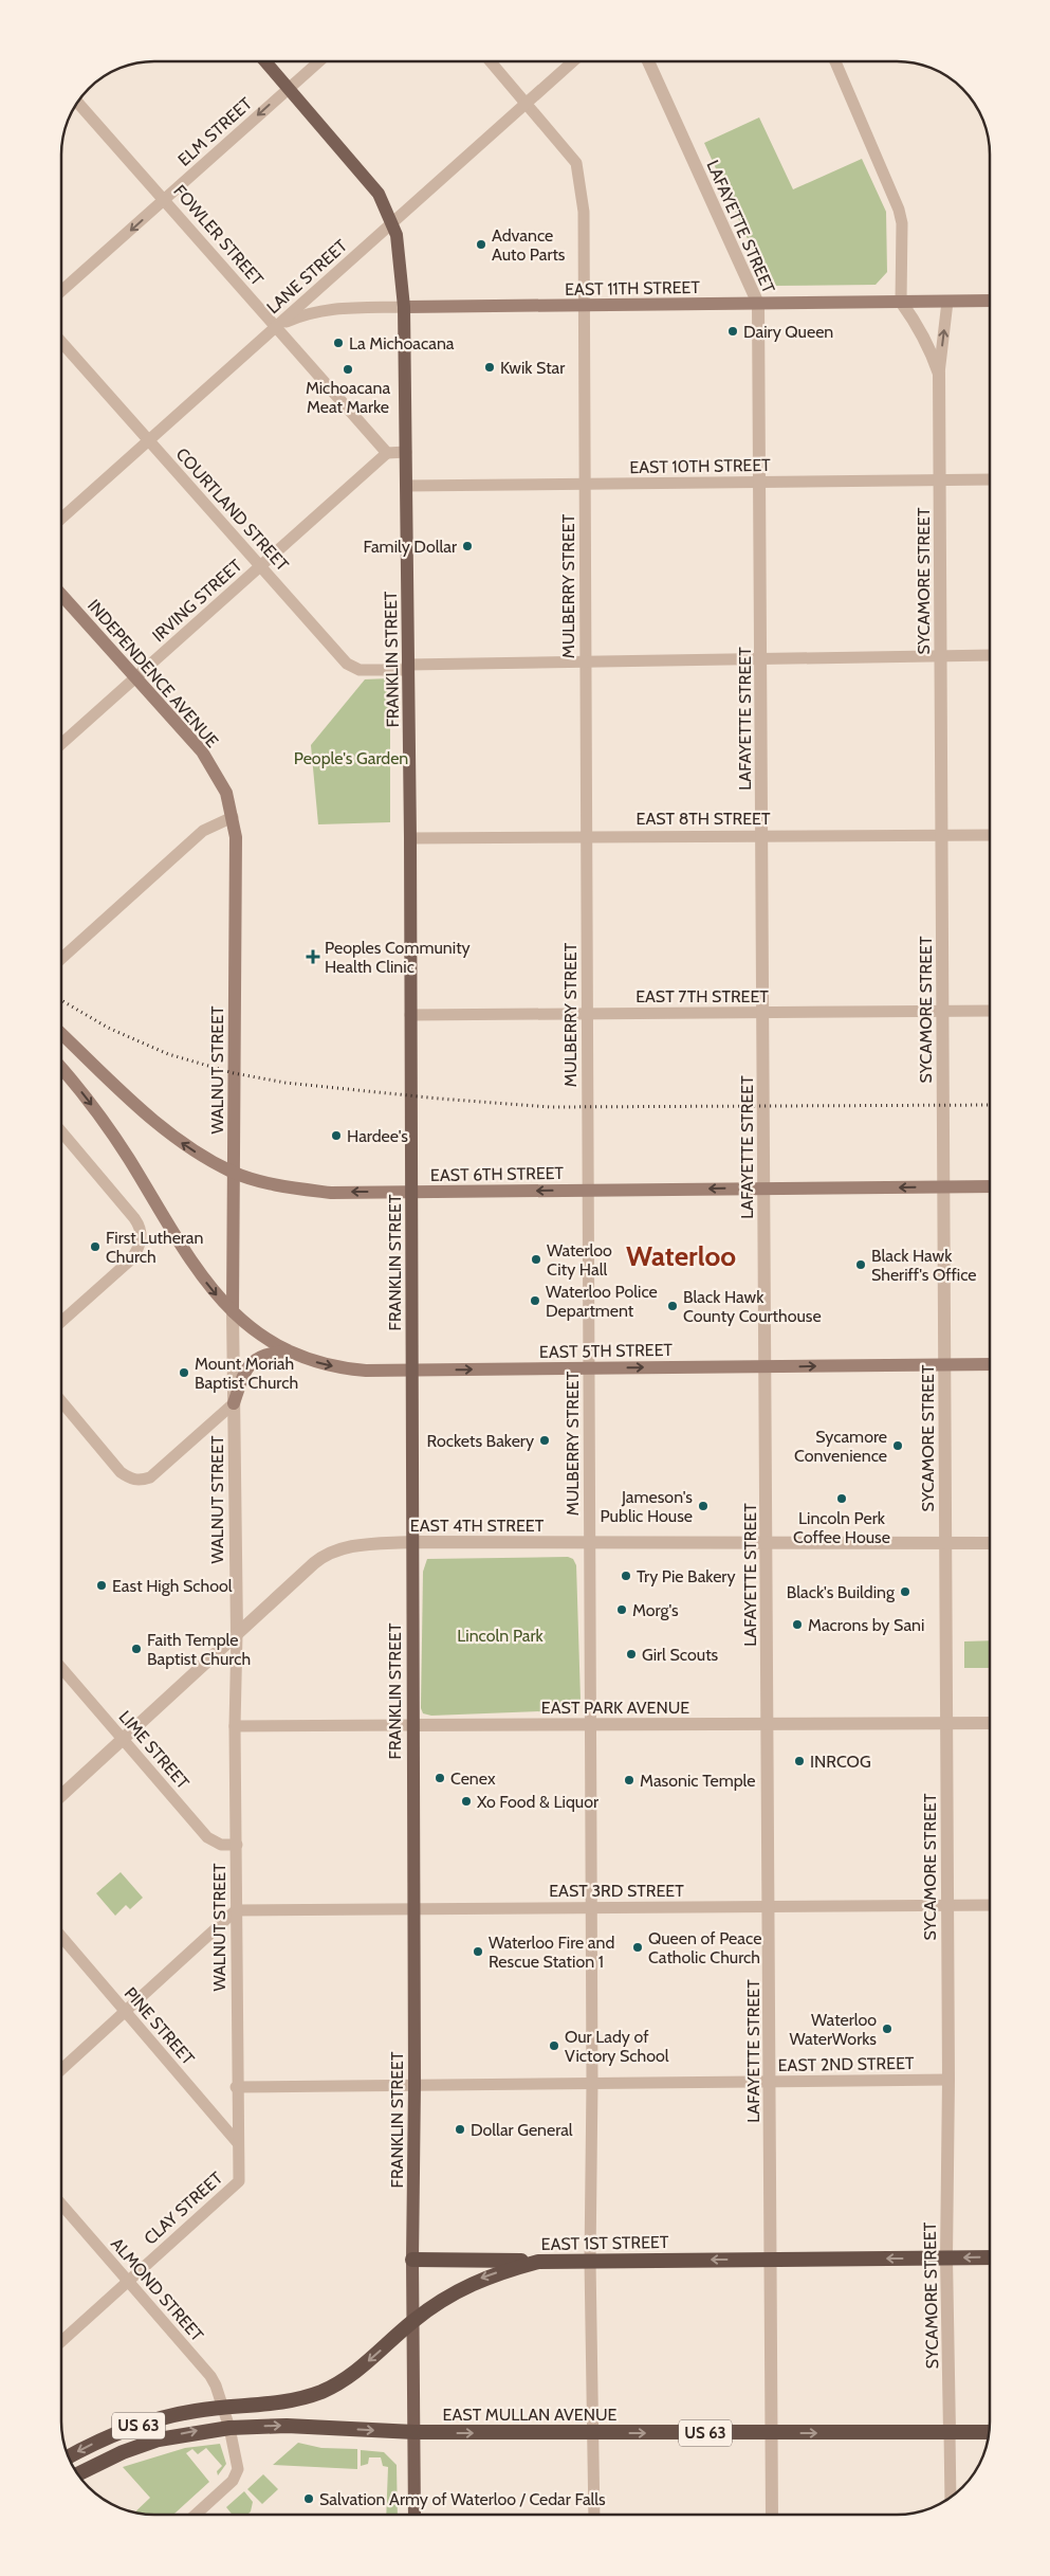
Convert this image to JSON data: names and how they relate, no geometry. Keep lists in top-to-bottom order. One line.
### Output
{"streets":{"highway":["EAST 1ST STREET","EAST MULLAN AVENUE","US 63"],"main road":["EAST 11TH STREET","FRANKLIN STREET","INDEPENDENCE AVENUE","WALNUT STREET","EAST 6TH STREET","EAST 5TH STREET"],"street":["ELM STREET","LAFAYETTE STREET","FOWLER STREET","LANE STREET","EAST 10TH STREET","COURTLAND STREET","SYCAMORE STREET","MULBERRY STREET","IRVING STREET","EAST 8TH STREET","EAST 7TH STREET","EAST 4TH STREET","EAST PARK AVENUE","LIME STREET","EAST 3RD STREET","PINE STREET","EAST 2ND STREET","CLAY STREET","ALMOND STREET"]},"crossings":[["ELM STREET","FOWLER STREET"],["ELM STREET","FRANKLIN STREET"],["LAFAYETTE STREET","EAST 11TH STREET"],["LAFAYETTE STREET","EAST 10TH STREET"],["LAFAYETTE STREET","COURTLAND STREET"],["LAFAYETTE STREET","EAST 8TH STREET"],["LAFAYETTE STREET","EAST 7TH STREET"],["LAFAYETTE STREET","EAST 6TH STREET"],["LAFAYETTE STREET","EAST 5TH STREET"],["LAFAYETTE STREET","EAST 4TH STREET"],["LAFAYETTE STREET","EAST PARK AVENUE"],["LAFAYETTE STREET","EAST 3RD STREET"],["LAFAYETTE STREET","EAST 2ND STREET"],["LAFAYETTE STREET","EAST 1ST STREET"],["LAFAYETTE STREET","EAST MULLAN AVENUE"],["FOWLER STREET","LANE STREET"],["FOWLER STREET","EAST 11TH STREET"],["FOWLER STREET","IRVING STREET"],["LANE STREET","EAST 11TH STREET"],["LANE STREET","COURTLAND STREET"],["LANE STREET","MULBERRY STREET"],["LANE STREET","FRANKLIN STREET"],["EAST 11TH STREET","SYCAMORE STREET"],["EAST 11TH STREET","MULBERRY STREET"],["EAST 11TH STREET","FRANKLIN STREET"],["EAST 10TH STREET","SYCAMORE STREET"],["EAST 10TH STREET","MULBERRY STREET"],["EAST 10TH STREET","FRANKLIN STREET"],["COURTLAND STREET","SYCAMORE STREET"],["COURTLAND STREET","MULBERRY STREET"],["COURTLAND STREET","IRVING STREET"],["COURTLAND STREET","FRANKLIN STREET"],["SYCAMORE STREET","EAST 8TH STREET"],["SYCAMORE STREET","EAST 7TH STREET"],["SYCAMORE STREET","EAST 6TH STREET"],["SYCAMORE STREET","EAST 5TH STREET"],["SYCAMORE STREET","EAST 4TH STREET"],["SYCAMORE STREET","EAST PARK AVENUE"],["SYCAMORE STREET","EAST 3RD STREET"],["SYCAMORE STREET","EAST 2ND STREET"],["SYCAMORE STREET","EAST 1ST STREET"],["SYCAMORE STREET","EAST MULLAN AVENUE"],["MULBERRY STREET","EAST 8TH STREET"],["MULBERRY STREET","EAST 7TH STREET"],["MULBERRY STREET","EAST 6TH STREET"],["MULBERRY STREET","EAST 5TH STREET"],["MULBERRY STREET","EAST 4TH STREET"],["MULBERRY STREET","EAST PARK AVENUE"],["MULBERRY STREET","EAST 3RD STREET"],["MULBERRY STREET","EAST 2ND STREET"],["MULBERRY STREET","EAST 1ST STREET"],["MULBERRY STREET","EAST MULLAN AVENUE"],["IRVING STREET","INDEPENDENCE AVENUE"],["FRANKLIN STREET","EAST 8TH STREET"],["FRANKLIN STREET","EAST 7TH STREET"],["FRANKLIN STREET","EAST 6TH STREET"],["FRANKLIN STREET","EAST 5TH STREET"],["FRANKLIN STREET","EAST 4TH STREET"],["FRANKLIN STREET","EAST PARK AVENUE"],["FRANKLIN STREET","EAST 3RD STREET"],["FRANKLIN STREET","EAST 2ND STREET"],["FRANKLIN STREET","EAST 1ST STREET"],["FRANKLIN STREET","EAST MULLAN AVENUE"],["INDEPENDENCE AVENUE","WALNUT STREET"],["WALNUT STREET","EAST 6TH STREET"],["WALNUT STREET","EAST 5TH STREET"],["WALNUT STREET","EAST 4TH STREET"],["WALNUT STREET","EAST PARK AVENUE"],["WALNUT STREET","LIME STREET"],["WALNUT STREET","EAST 3RD STREET"],["WALNUT STREET","PINE STREET"],["WALNUT STREET","EAST 2ND STREET"],["WALNUT STREET","CLAY STREET"],["EAST 4TH STREET","LIME STREET"],["CLAY STREET","ALMOND STREET"],["EAST 1ST STREET","ALMOND STREET"],["EAST 1ST STREET","US 63"],["ALMOND STREET","EAST MULLAN AVENUE"],["ALMOND STREET","US 63"]],"one_way":["ELM STREET","EAST 6TH STREET","EAST 5TH STREET","EAST 1ST STREET","EAST MULLAN AVENUE"],"districts":["Waterloo"],"parks":["People's Garden","Lincoln Park"],"places":{"other":["Advance Auto Parts","Dairy Queen","La Michoacana","Kwik Star","Michoacana Meat Marke","Family Dollar","Hardee's","First Lutheran Church","Waterloo City Hall","Black Hawk Sheriff's Office","Waterloo Police Department","Black Hawk County Courthouse","Mount Moriah Baptist Church","Rockets Bakery","Sycamore Convenience","Lincoln Perk Coffee House","Jameson's Public House","Try Pie Bakery","East High School","Black's Building","Morg's","Macrons by Sani","Faith Temple Baptist Church","Girl Scouts","INRCOG","Cenex","Masonic Temple","Xo Food & Liquor","Queen of Peace Catholic Church","Waterloo Fire and Rescue Station 1","Waterloo WaterWorks","Our Lady of Victory School","Dollar General","Salvation Army of Waterloo / Cedar Falls"],"health":["Peoples Community Health Clinic"]}}
